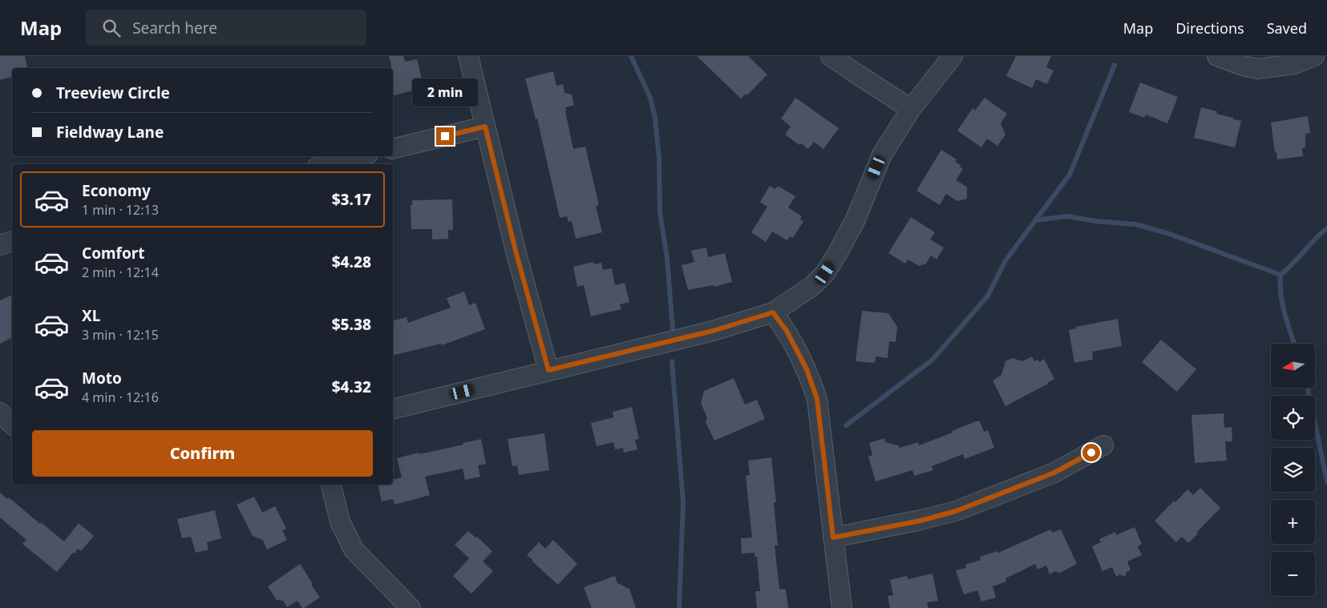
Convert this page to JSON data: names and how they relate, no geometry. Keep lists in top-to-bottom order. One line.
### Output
{"north":"left","page":{"header":"Map","search":"Search here","nav":["Map","Directions","Saved"],"banner":["Treeview Circle","Fieldway Lane"],"bubble":"2 min","list":[{"name":"Economy","note":"1 min · 12:13","value":"$3.17"},{"name":"Comfort","note":"2 min · 12:14","value":"$4.28"},{"name":"XL","note":"3 min · 12:15","value":"$5.38"},{"name":"Moto","note":"4 min · 12:16","value":"$4.32"}],"map_buttons":["+","−"],"buttons":"Confirm"}}
